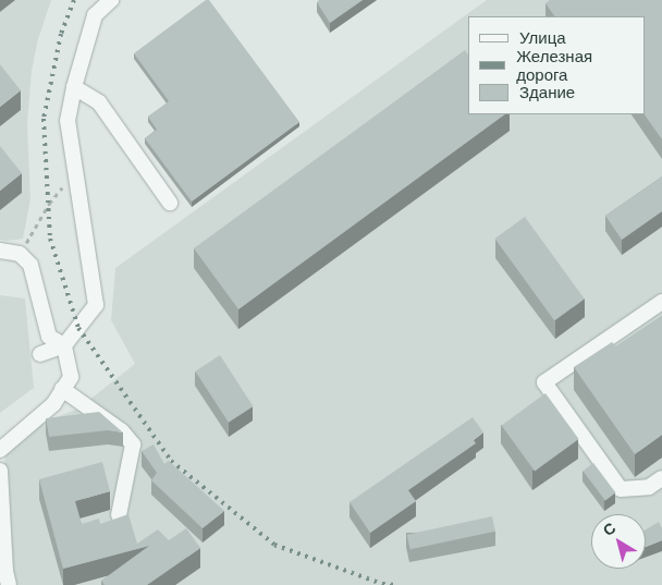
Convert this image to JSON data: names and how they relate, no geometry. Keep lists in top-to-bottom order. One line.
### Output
{"legend":["Улица","Железная дорога","Здание"],"north":"top left"}
